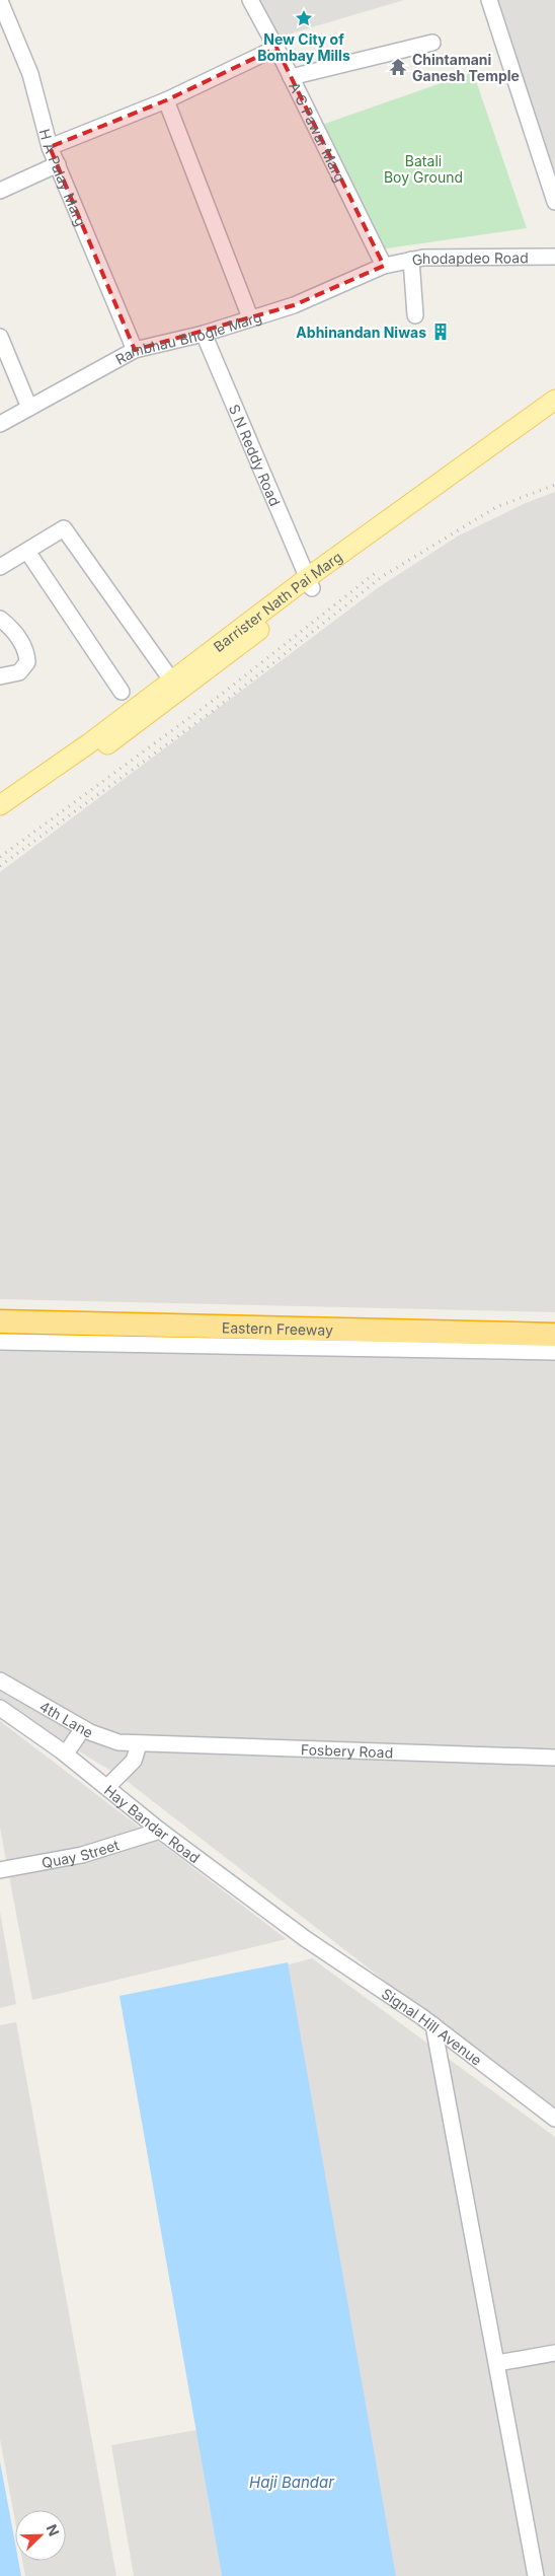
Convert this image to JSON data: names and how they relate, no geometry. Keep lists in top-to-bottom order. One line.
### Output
{"streets":{"highway":["Eastern Freeway"],"main road":["Barrister Nath Pai Marg"],"street":["A G Pawar Marg","H A Palay Marg","Ghodapdeo Road","Rambhau Bhogle Marg","S N Reddy Road","4th Lane","Fosbery Road","Hay Bandar Road","Quay Street","Signal Hill Avenue"]},"crossings":[["A G Pawar Marg","Ghodapdeo Road"],["A G Pawar Marg","Rambhau Bhogle Marg"],["H A Palay Marg","Rambhau Bhogle Marg"],["Ghodapdeo Road","Rambhau Bhogle Marg"],["Rambhau Bhogle Marg","S N Reddy Road"],["S N Reddy Road","Barrister Nath Pai Marg"],["4th Lane","Fosbery Road"],["Hay Bandar Road","Quay Street"],["Hay Bandar Road","Signal Hill Avenue"]],"water":["Haji Bandar"],"parks":["Batali Boy Ground"],"places":{"place":["New City of Bombay Mills"],"temple":["Chintamani Ganesh Temple"],"building":["Abhinandan Niwas"]},"north":"top right"}
